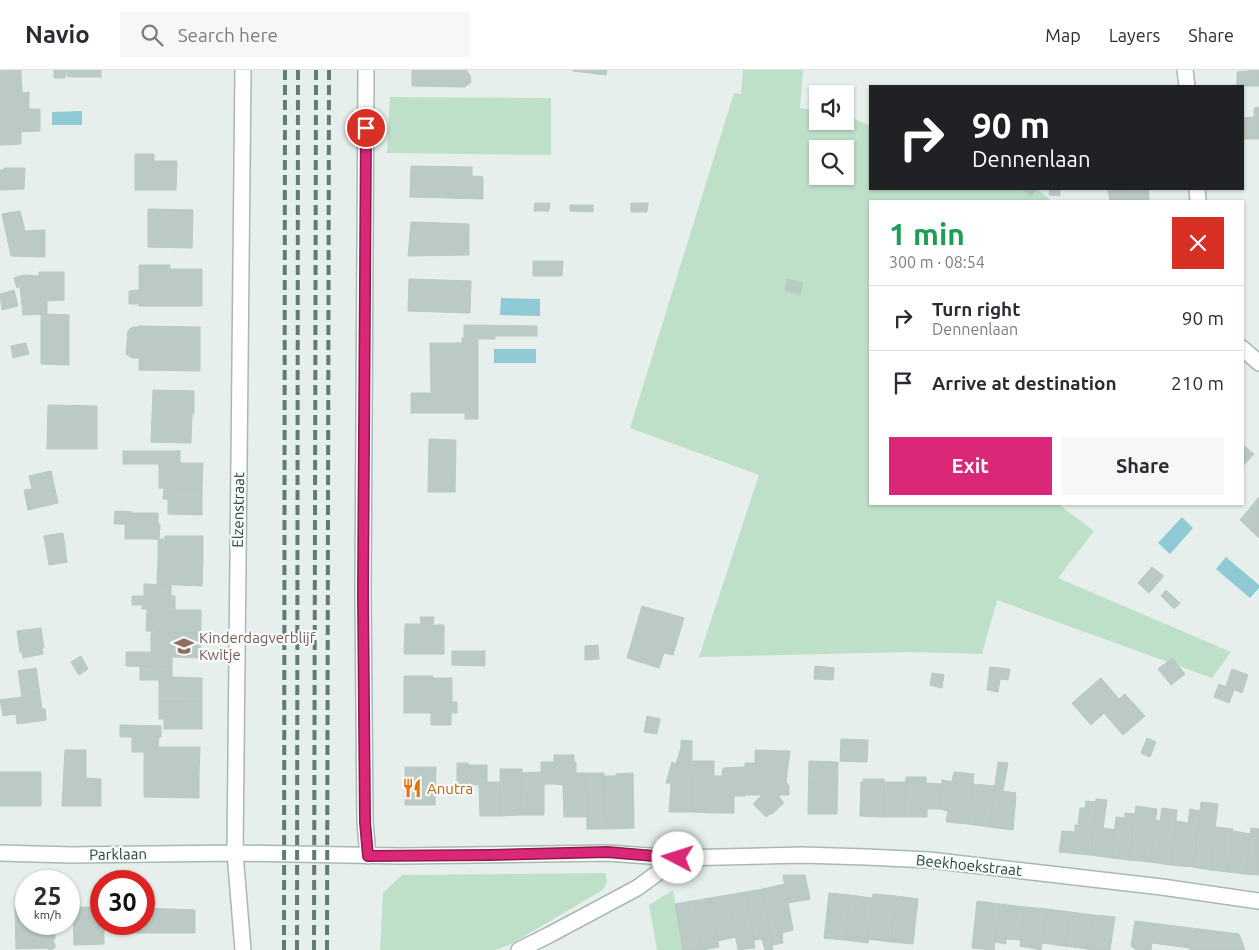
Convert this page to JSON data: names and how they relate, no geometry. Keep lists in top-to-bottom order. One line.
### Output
{"streets":{"street":["Elzenstraat","Parklaan","Beekhoekstraat"]},"crossings":[["Elzenstraat","Parklaan"],["Elzenstraat","Beekhoekstraat"],["Parklaan","Beekhoekstraat"]],"places":{"school or university":["Kinderdagverblijf Kwitje"],"restaurant":["Anutra"]},"page":{"header":"Navio","search":"Search here","nav":["Map","Layers","Share"],"turn":["90 m","Dennenlaan"],"heading":["1 min","300 m · 08:54"],"list":[{"name":"Turn right","note":"Dennenlaan","value":"90 m"},{"name":"Arrive at destination","value":"210 m"}],"buttons":["Exit","Share"],"speed":"25 km/h","limit":"30"}}
